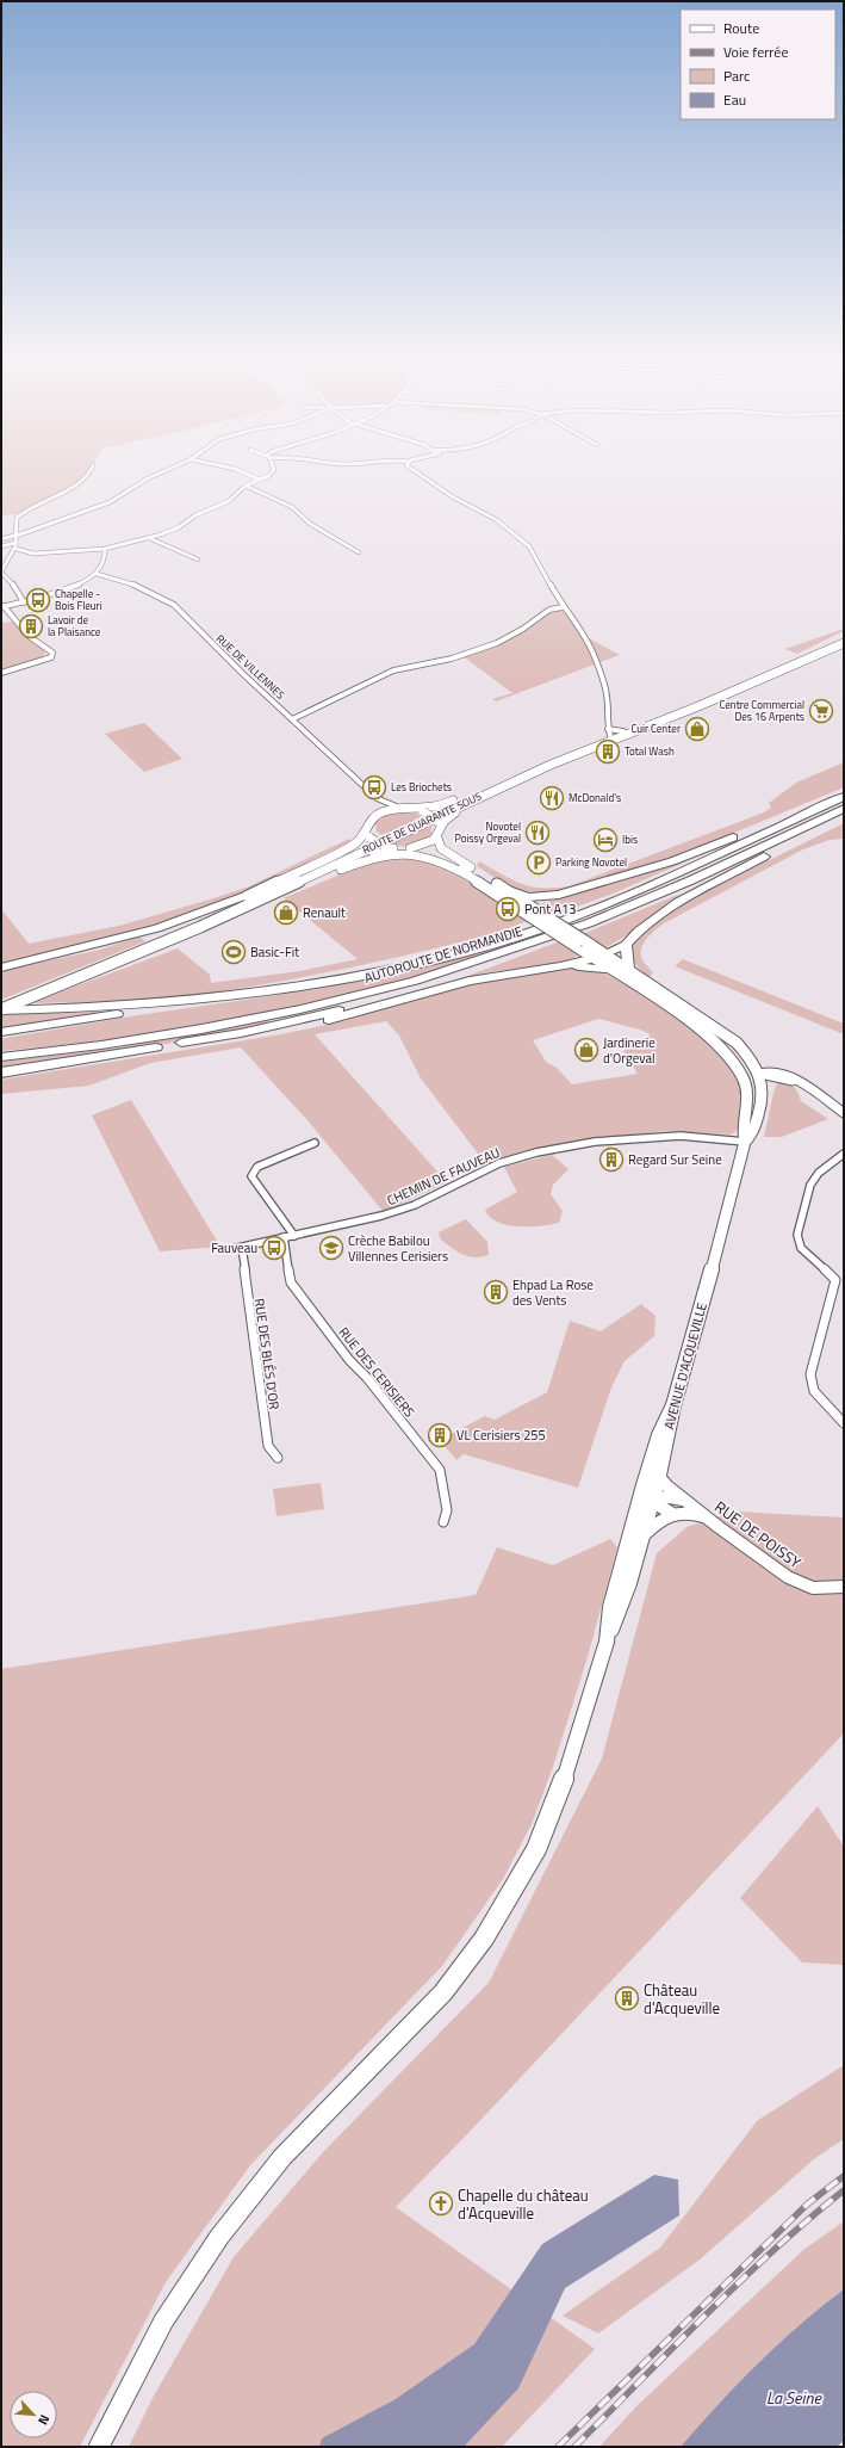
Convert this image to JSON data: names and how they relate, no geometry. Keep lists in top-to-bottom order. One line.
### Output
{"streets":{"highway":["AUTOROUTE DE NORMANDIE"],"main road":["ROUTE DE QUARANTE SOUS","AVENUE D'ACQUEVILLE"],"street":["RUE DE VILLENNES","CHEMIN DE FAUVEAU","RUE DES BLÉS D'OR","RUE DES CERISIERS","RUE DE POISSY"]},"crossings":[["ROUTE DE QUARANTE SOUS","AUTOROUTE DE NORMANDIE"],["CHEMIN DE FAUVEAU","RUE DES BLÉS D'OR"],["CHEMIN DE FAUVEAU","AVENUE D'ACQUEVILLE"],["CHEMIN DE FAUVEAU","RUE DES CERISIERS"],["AVENUE D'ACQUEVILLE","RUE DE POISSY"]],"water":["La Seine"],"places":{"bus stop":["Chapelle - Bois Fleuri","Les Briochets","Pont A13","Fauveau"],"building":["Lavoir de la Plaisance","Total Wash","Regard Sur Seine","Ehpad La Rose des Vents","VL Cerisiers 255","Château d'Acqueville"],"supermarket":["Centre Commercial Des 16 Arpents"],"shop":["Cuir Center","Renault","Jardinerie d'Orgeval"],"restaurant":["McDonald's","Novotel Poissy Orgeval"],"hotel":["Ibis"],"parking":["Parking Novotel"],"sports":["Basic-Fit"],"school or university":["Crèche Babilou Villennes Cerisiers"],"church":["Chapelle du château d'Acqueville"]},"legend":["Route","Voie ferrée","Parc","Eau"],"north":"bottom right"}
